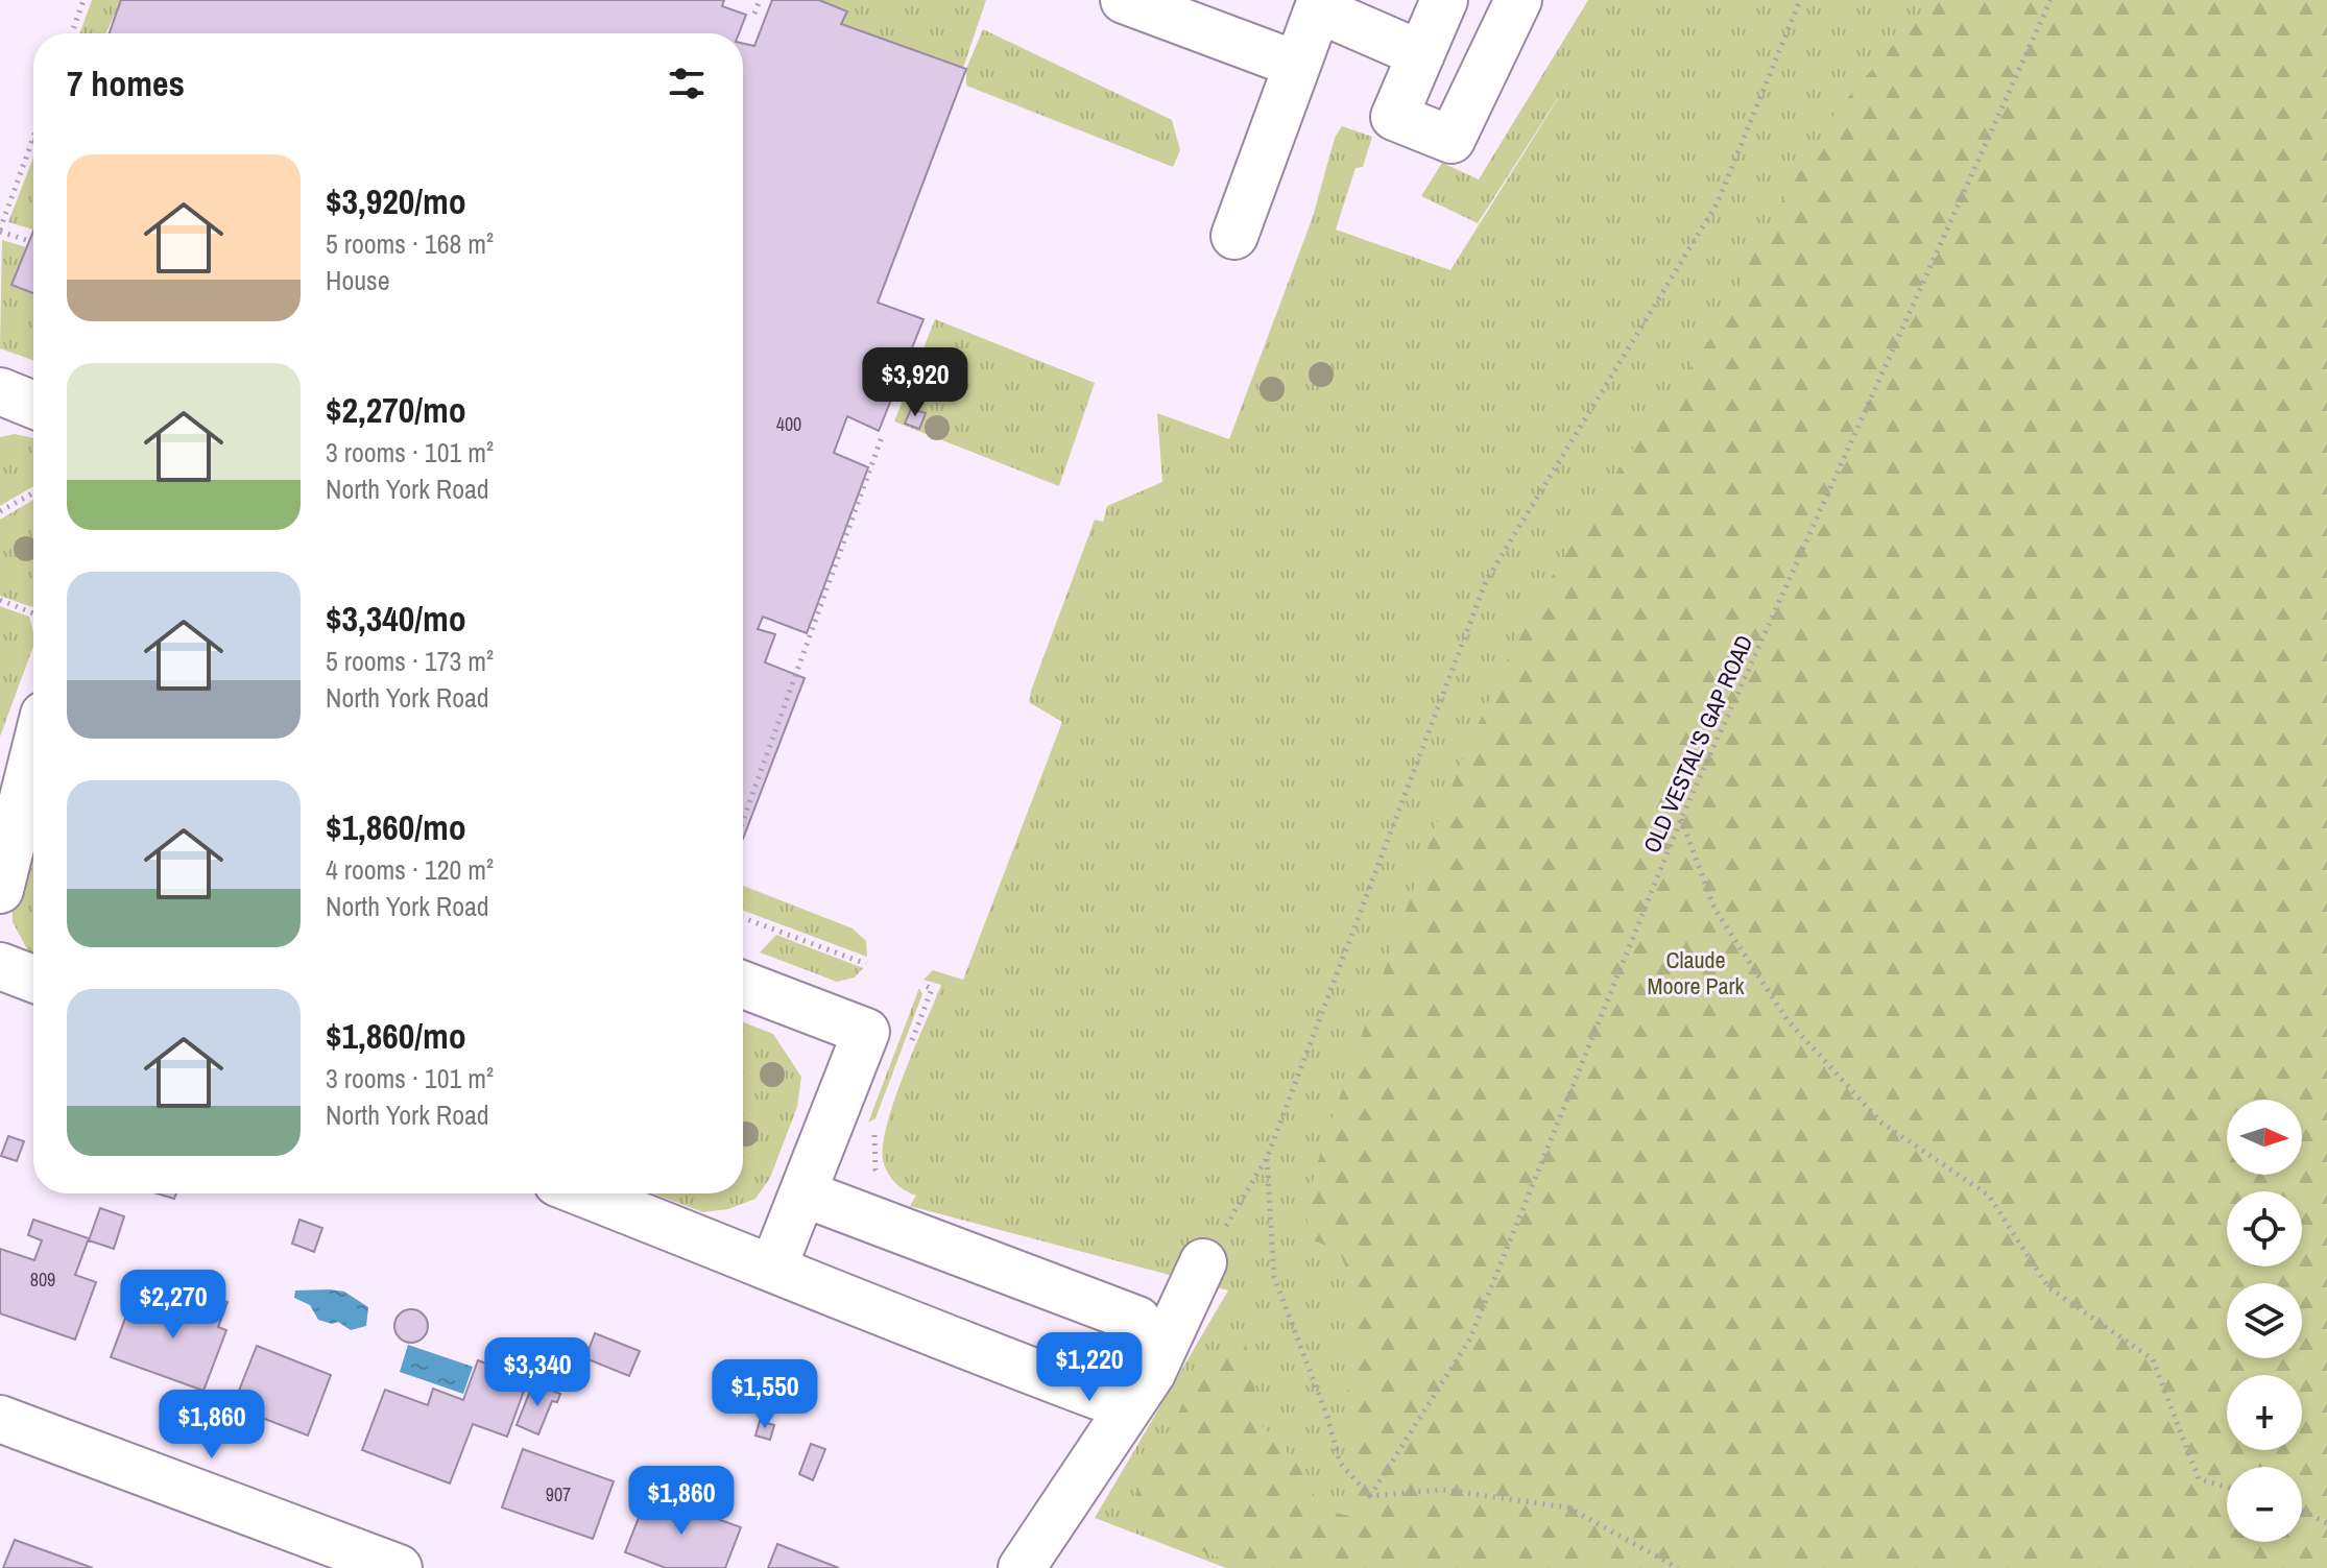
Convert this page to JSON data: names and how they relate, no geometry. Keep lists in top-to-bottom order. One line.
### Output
{"streets":{"path":["OLD VESTAL'S GAP ROAD"]},"parks":["Claude Moore Park"],"house_numbers":["400","809","907"],"north":"right","page":{"heading":"7 homes","list":[{"name":"$3,920/mo","note":"5 rooms · 168 m² · House"},{"name":"$2,270/mo","note":"3 rooms · 101 m² · North York Road"},{"name":"$3,340/mo","note":"5 rooms · 173 m² · North York Road"},{"name":"$1,860/mo","note":"4 rooms · 120 m² · North York Road"},{"name":"$1,860/mo","note":"3 rooms · 101 m² · North York Road"}],"price":["$3,920","$2,270","$1,220","$3,340","$1,550","$1,860","$1,860"],"map_buttons":["+","−"]}}
